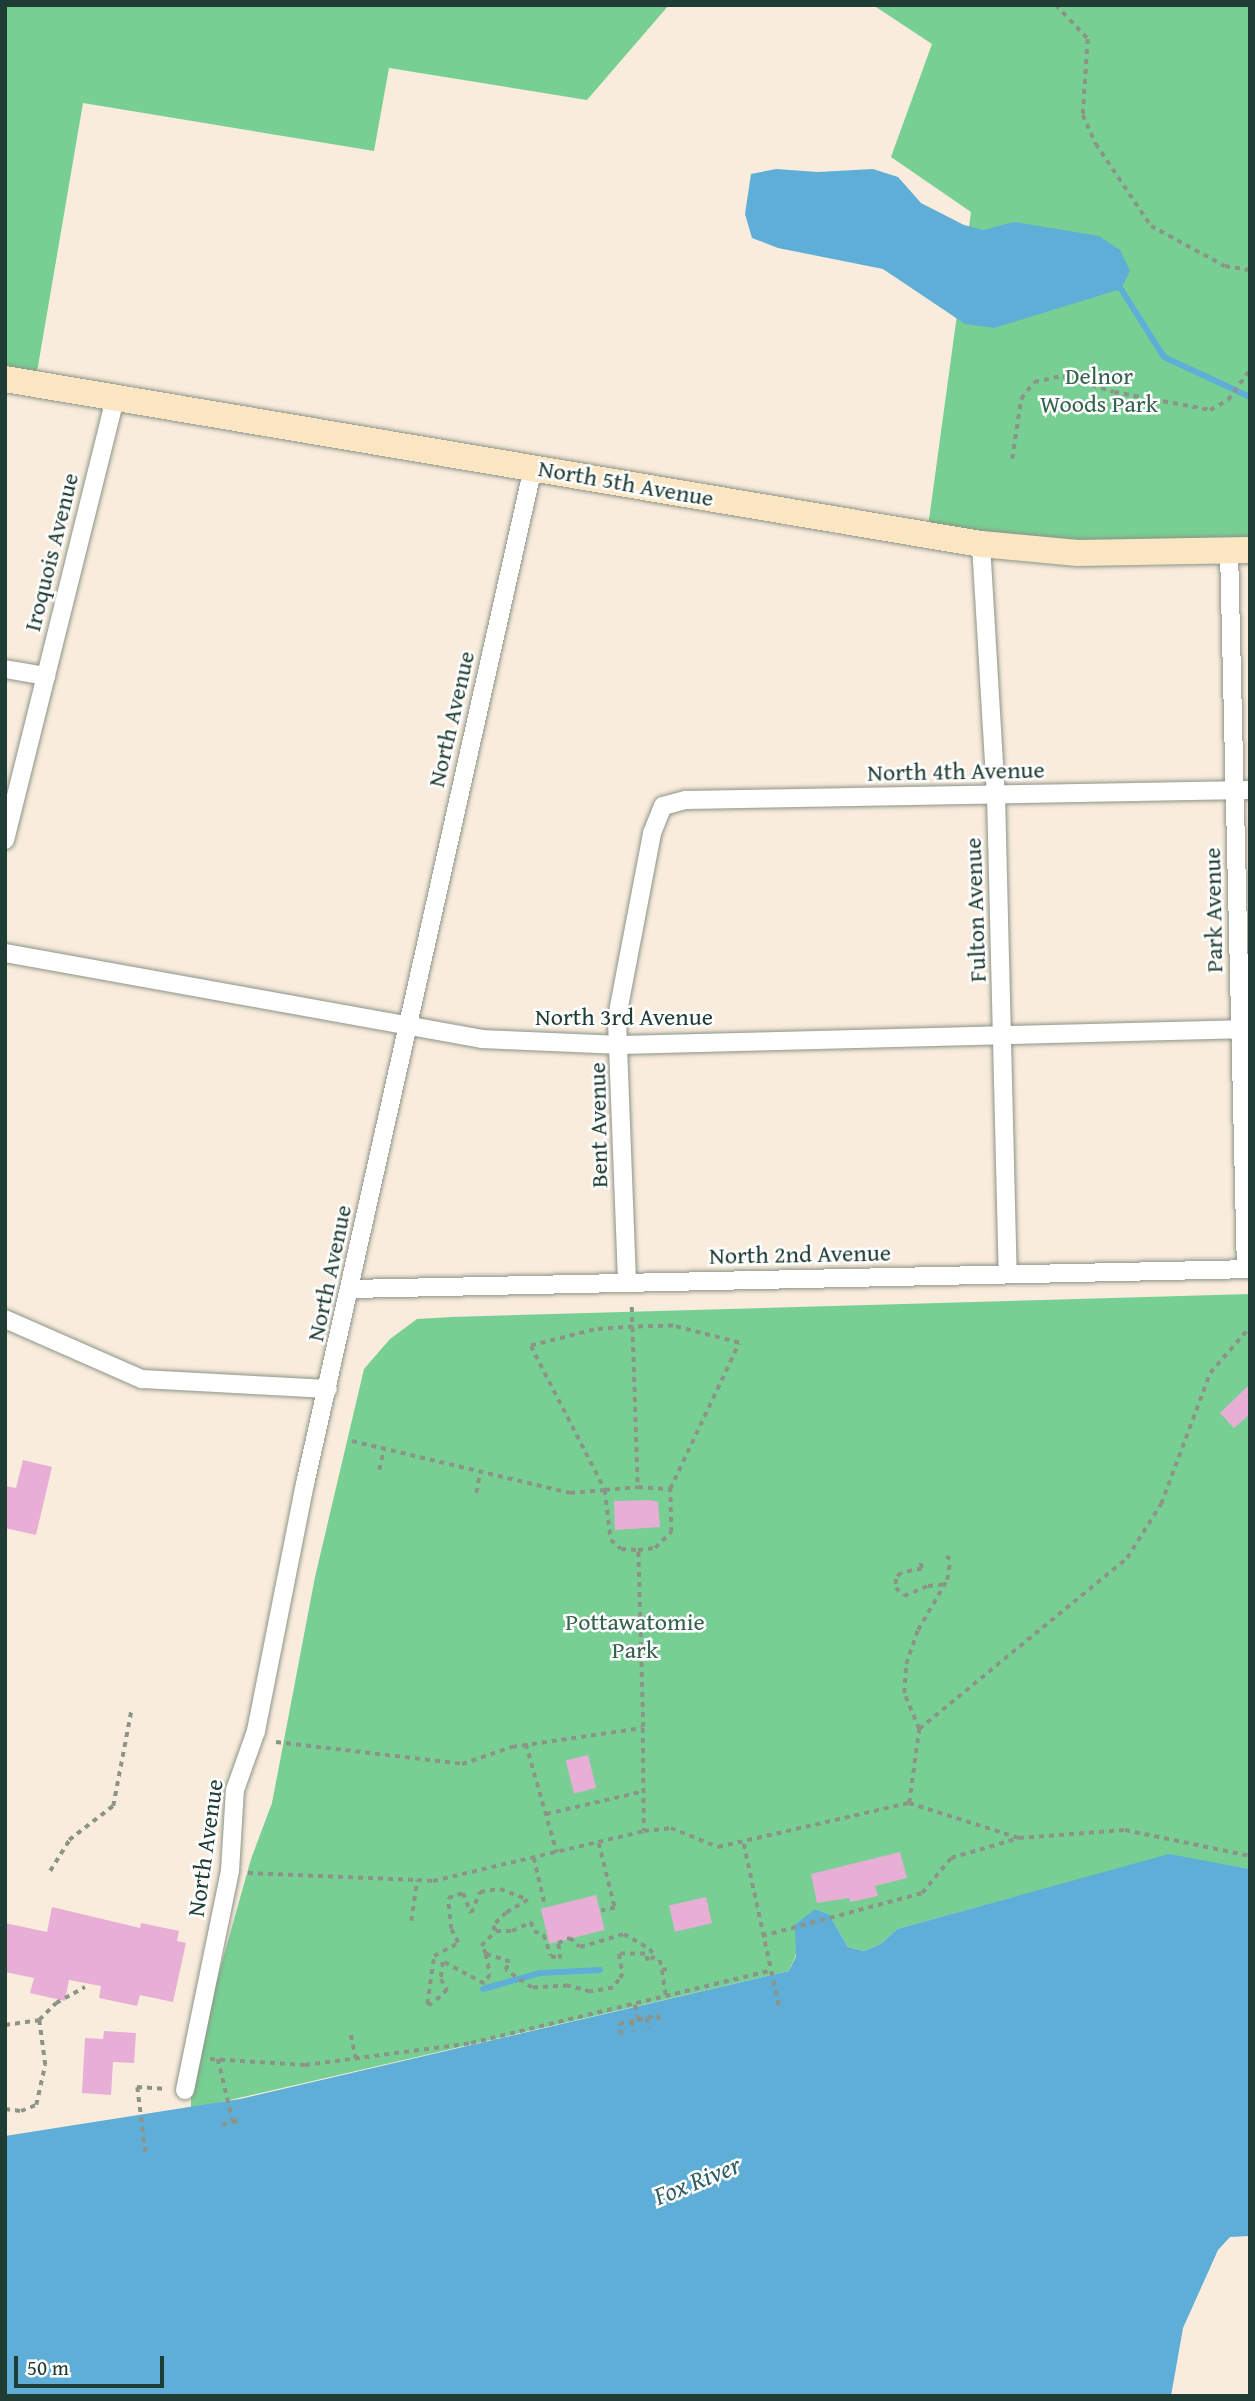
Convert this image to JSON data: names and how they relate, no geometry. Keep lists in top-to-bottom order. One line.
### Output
{"streets":{"main road":["North 5th Avenue"],"street":["Iroquois Avenue","North Avenue","North 4th Avenue","Fulton Avenue","Park Avenue","North 3rd Avenue","Bent Avenue","North 2nd Avenue"]},"crossings":[["North 5th Avenue","Iroquois Avenue"],["North 5th Avenue","North Avenue"],["North 5th Avenue","Fulton Avenue"],["North 5th Avenue","Park Avenue"],["North Avenue","North 3rd Avenue"],["North Avenue","North 2nd Avenue"],["North 4th Avenue","Fulton Avenue"],["North 4th Avenue","Park Avenue"],["North 4th Avenue","Bent Avenue"],["Fulton Avenue","North 3rd Avenue"],["Fulton Avenue","North 2nd Avenue"],["Park Avenue","North 3rd Avenue"],["Park Avenue","North 2nd Avenue"],["North 3rd Avenue","Bent Avenue"],["Bent Avenue","North 2nd Avenue"]],"water":["Fox River"],"parks":["Delnor Woods Park","Pottawatomie Park"],"scale_bar":"50 m"}
